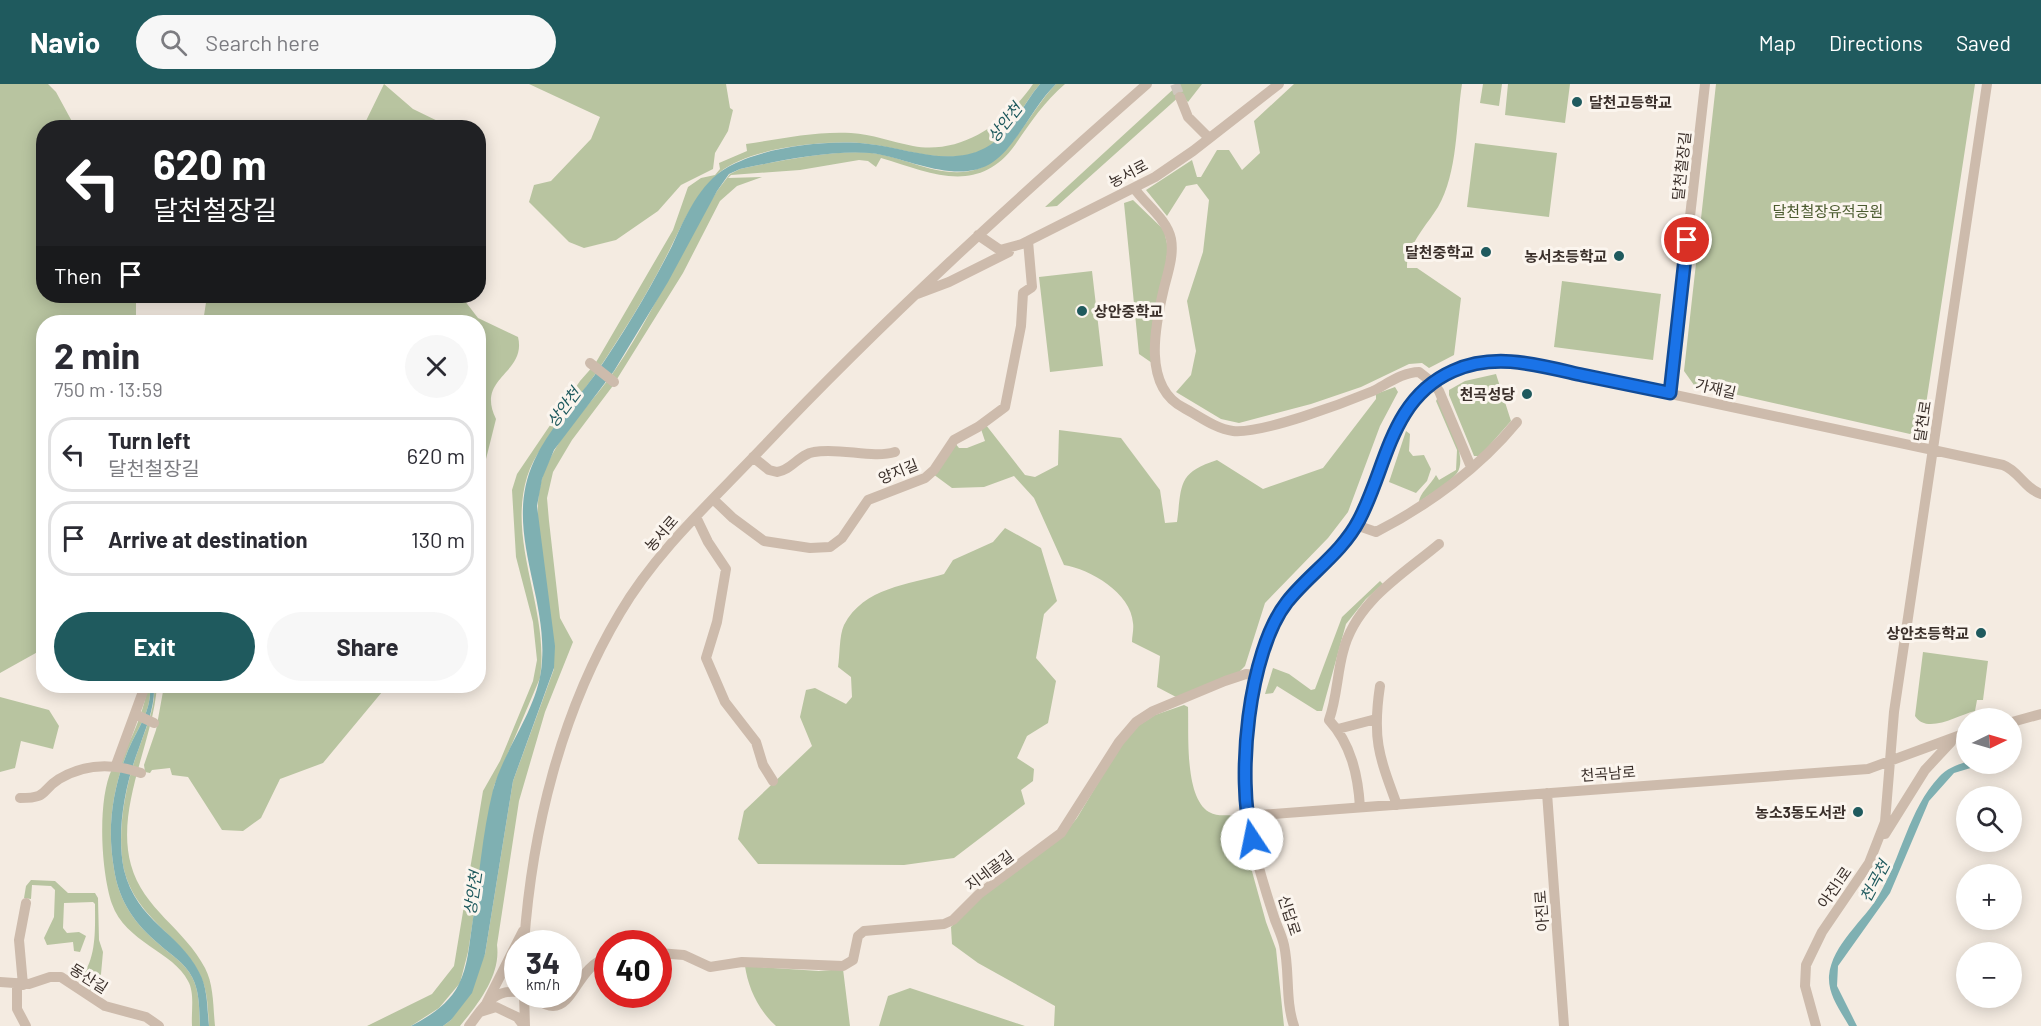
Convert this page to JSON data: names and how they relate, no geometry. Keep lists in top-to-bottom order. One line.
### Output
{"streets":{"street":["달천철장길","농서로","가재길","달천로","양지길","천곡남로","지네골길","아진1로","아진로","신답로","동산길"]},"crossings":[["달천철장길","가재길"],["농서로","양지길"],["가재길","달천로"],["가재길","천곡남로"],["가재길","지네골길"],["가재길","신답로"],["달천로","천곡남로"],["달천로","아진1로"],["천곡남로","아진1로"],["천곡남로","아진로"],["천곡남로","신답로"]],"water":["상안천","천곡천"],"parks":["달천철장유적공원"],"places":["달천고등학교","달천중학교","농서초등학교","상안중학교","천곡성당","상안초등학교","농소3동도서관"],"north":"right","page":{"header":"Navio","search":"Search here","nav":["Map","Directions","Saved"],"turn":["620 m","달천철장길"],"then":"Then","heading":["2 min","750 m · 13:59"],"list":[{"name":"Turn left","note":"달천철장길","value":"620 m"},{"name":"Arrive at destination","value":"130 m"}],"buttons":["Exit","Share"],"map_buttons":["+","−"],"speed":"34 km/h","limit":"40"}}
